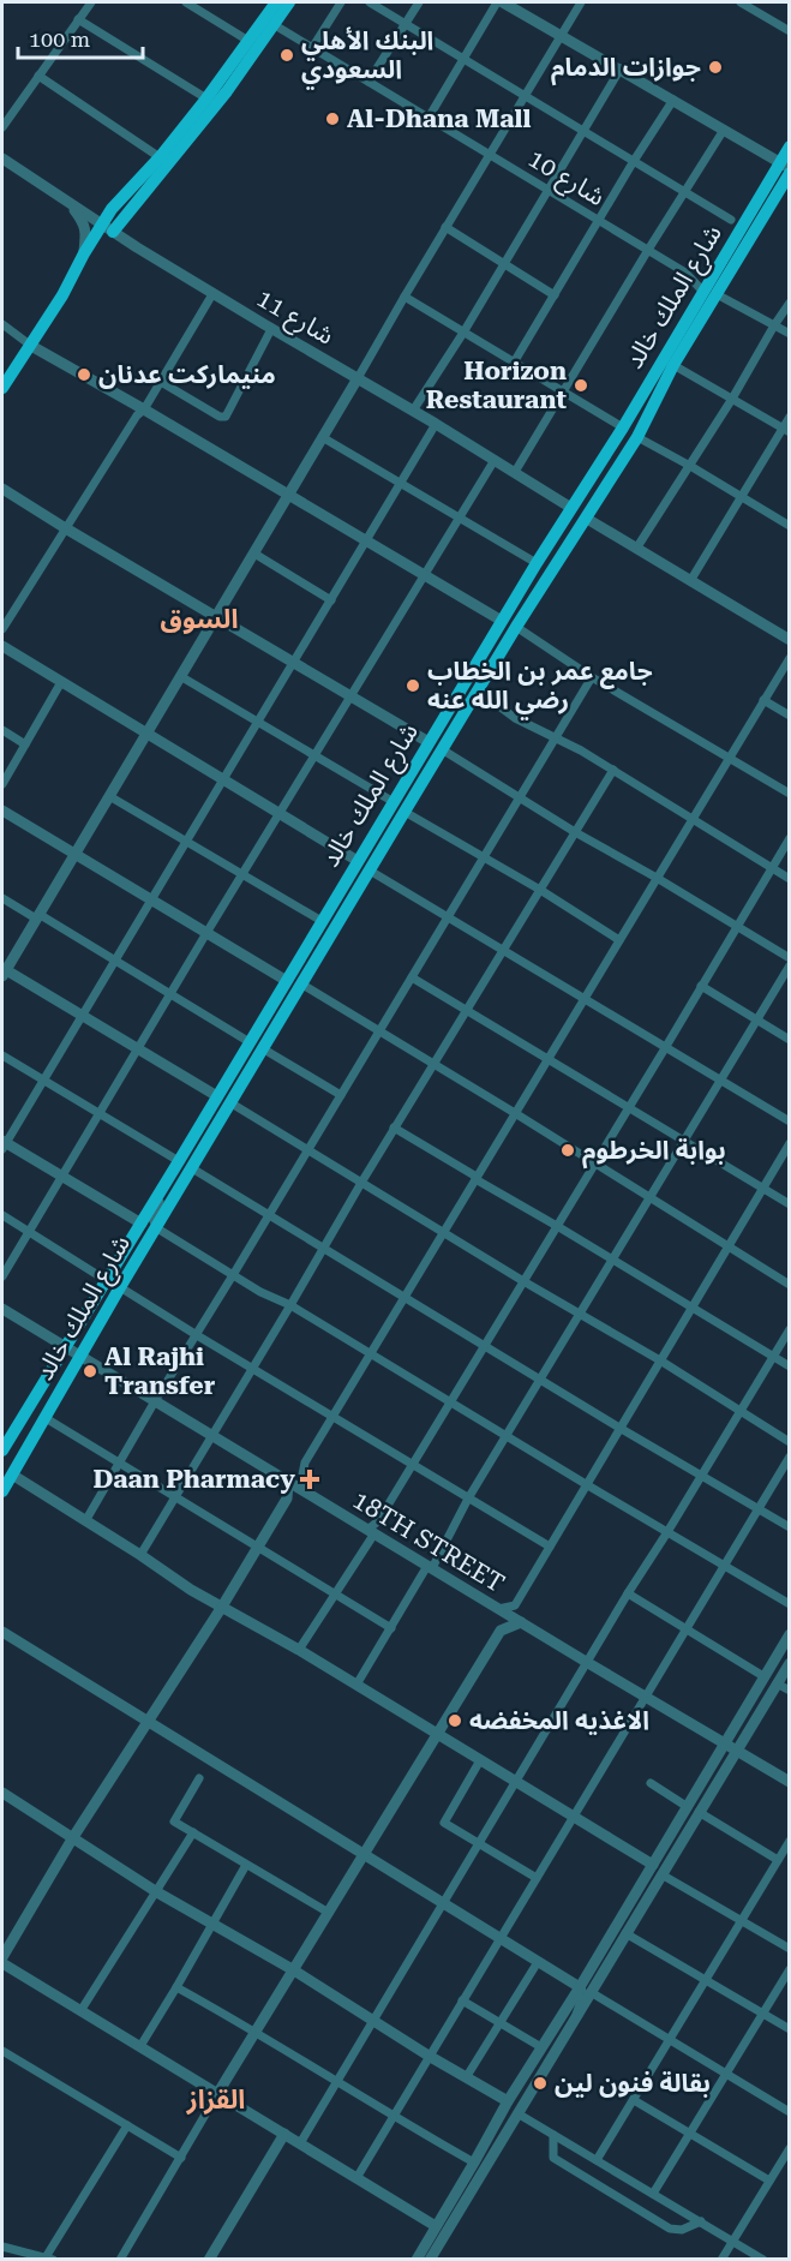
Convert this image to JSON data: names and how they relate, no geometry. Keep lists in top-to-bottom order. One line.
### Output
{"streets":{"main road":["شارع الملك خالد"],"street":["شارع 10","شارع 11","18TH STREET"]},"crossings":[["شارع 10","شارع الملك خالد"],["شارع الملك خالد","شارع 11"],["شارع الملك خالد","18TH STREET"]],"districts":["السوق","القزاز"],"places":{"other":["البنك الأهلي السعودي","جوازات الدمام","Al-Dhana Mall","منيماركت عدنان","Horizon Restaurant","جامع عمر بن الخطاب رضي الله عنه","بوابة الخرطوم","Al Rajhi Transfer","الاغذيه المخفضه","بقالة فنون لين"],"health":["Daan Pharmacy"]},"scale_bar":"100 m"}
